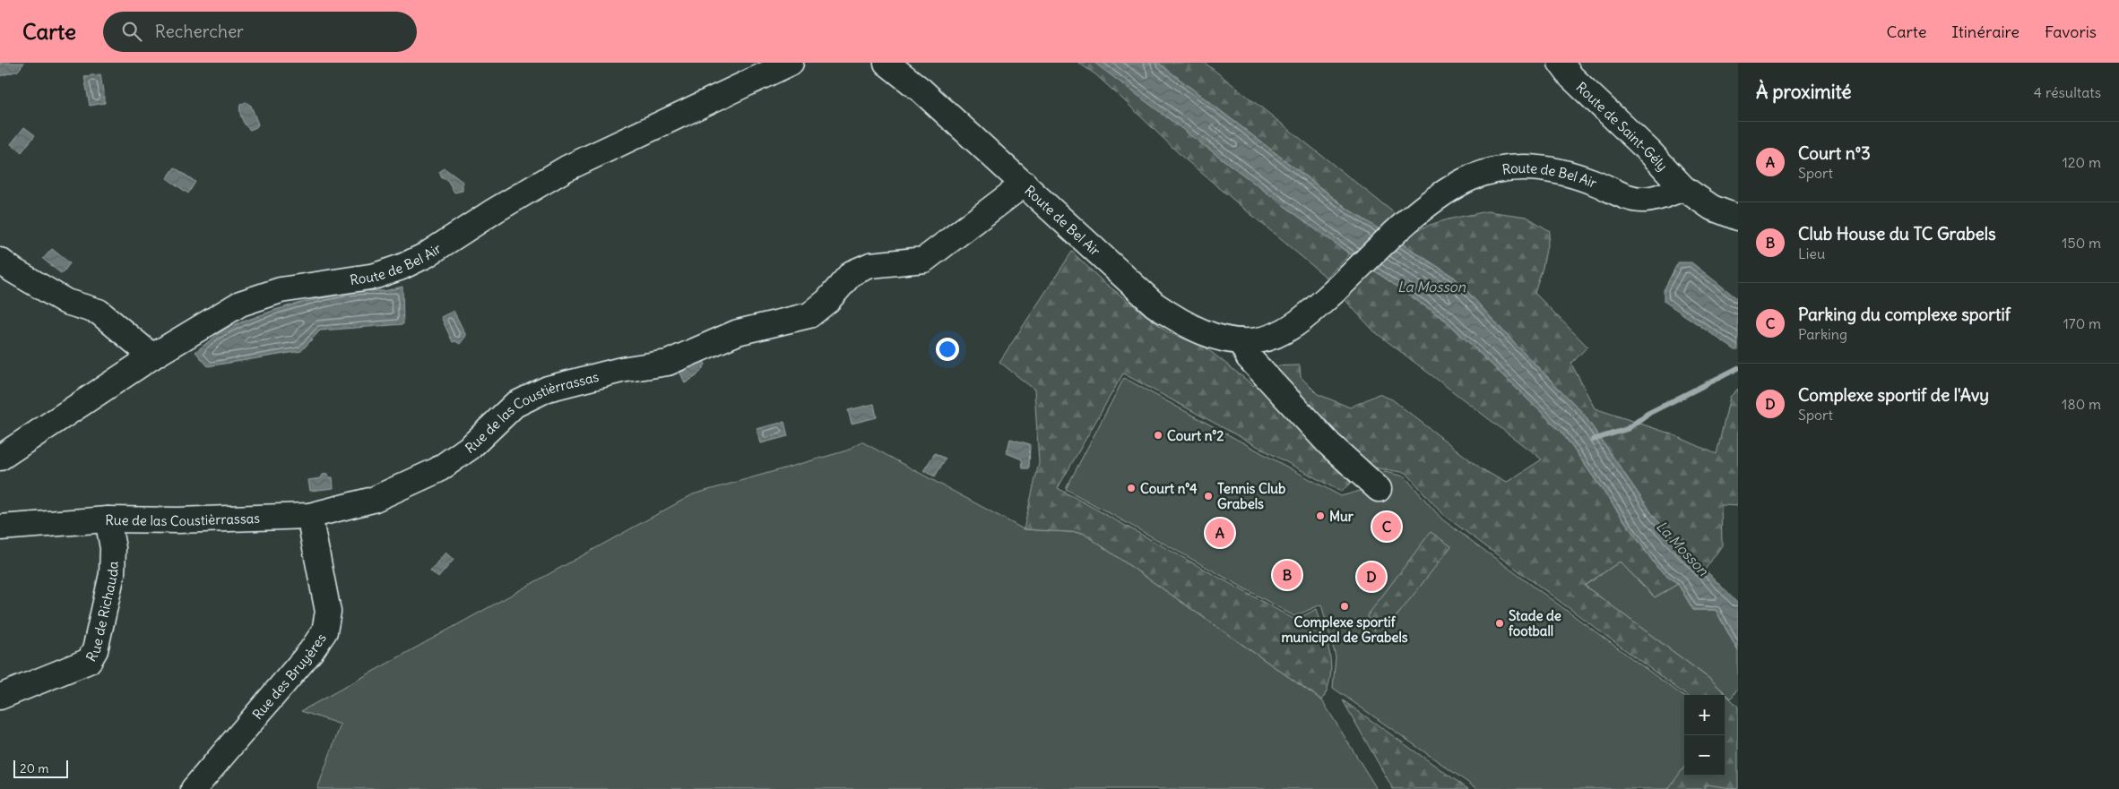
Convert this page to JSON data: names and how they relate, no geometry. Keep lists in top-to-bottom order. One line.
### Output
{"streets":{"street":["Route de Saint-Gély","Route de Bel Air","Rue de las Coustièrrassas","Rue de Richauda","Rue des Bruyères"]},"crossings":[["Route de Saint-Gély","Route de Bel Air"],["Route de Bel Air","Rue de las Coustièrrassas"],["Rue de las Coustièrrassas","Rue de Richauda"],["Rue de las Coustièrrassas","Rue des Bruyères"]],"water":["La Mosson"],"places":["Court n°2","Court n°4","Tennis Club Grabels","Mur","Complexe sportif municipal de Grabels","Stade de football"],"scale_bar":"20 m","page":{"header":"Carte","search":"Rechercher","nav":["Carte","Itinéraire","Favoris"],"heading":["À proximité","4 résultats"],"list":[{"mark":"A","name":"Court n°3","note":"Sport","value":"120 m"},{"mark":"B","name":"Club House du TC Grabels","note":"Lieu","value":"150 m"},{"mark":"C","name":"Parking du complexe sportif","note":"Parking","value":"170 m"},{"mark":"D","name":"Complexe sportif de l'Avy","note":"Sport","value":"180 m"}],"pins":["C","A","B","D"],"map_buttons":["+","−"],"scale":"20 m"}}
